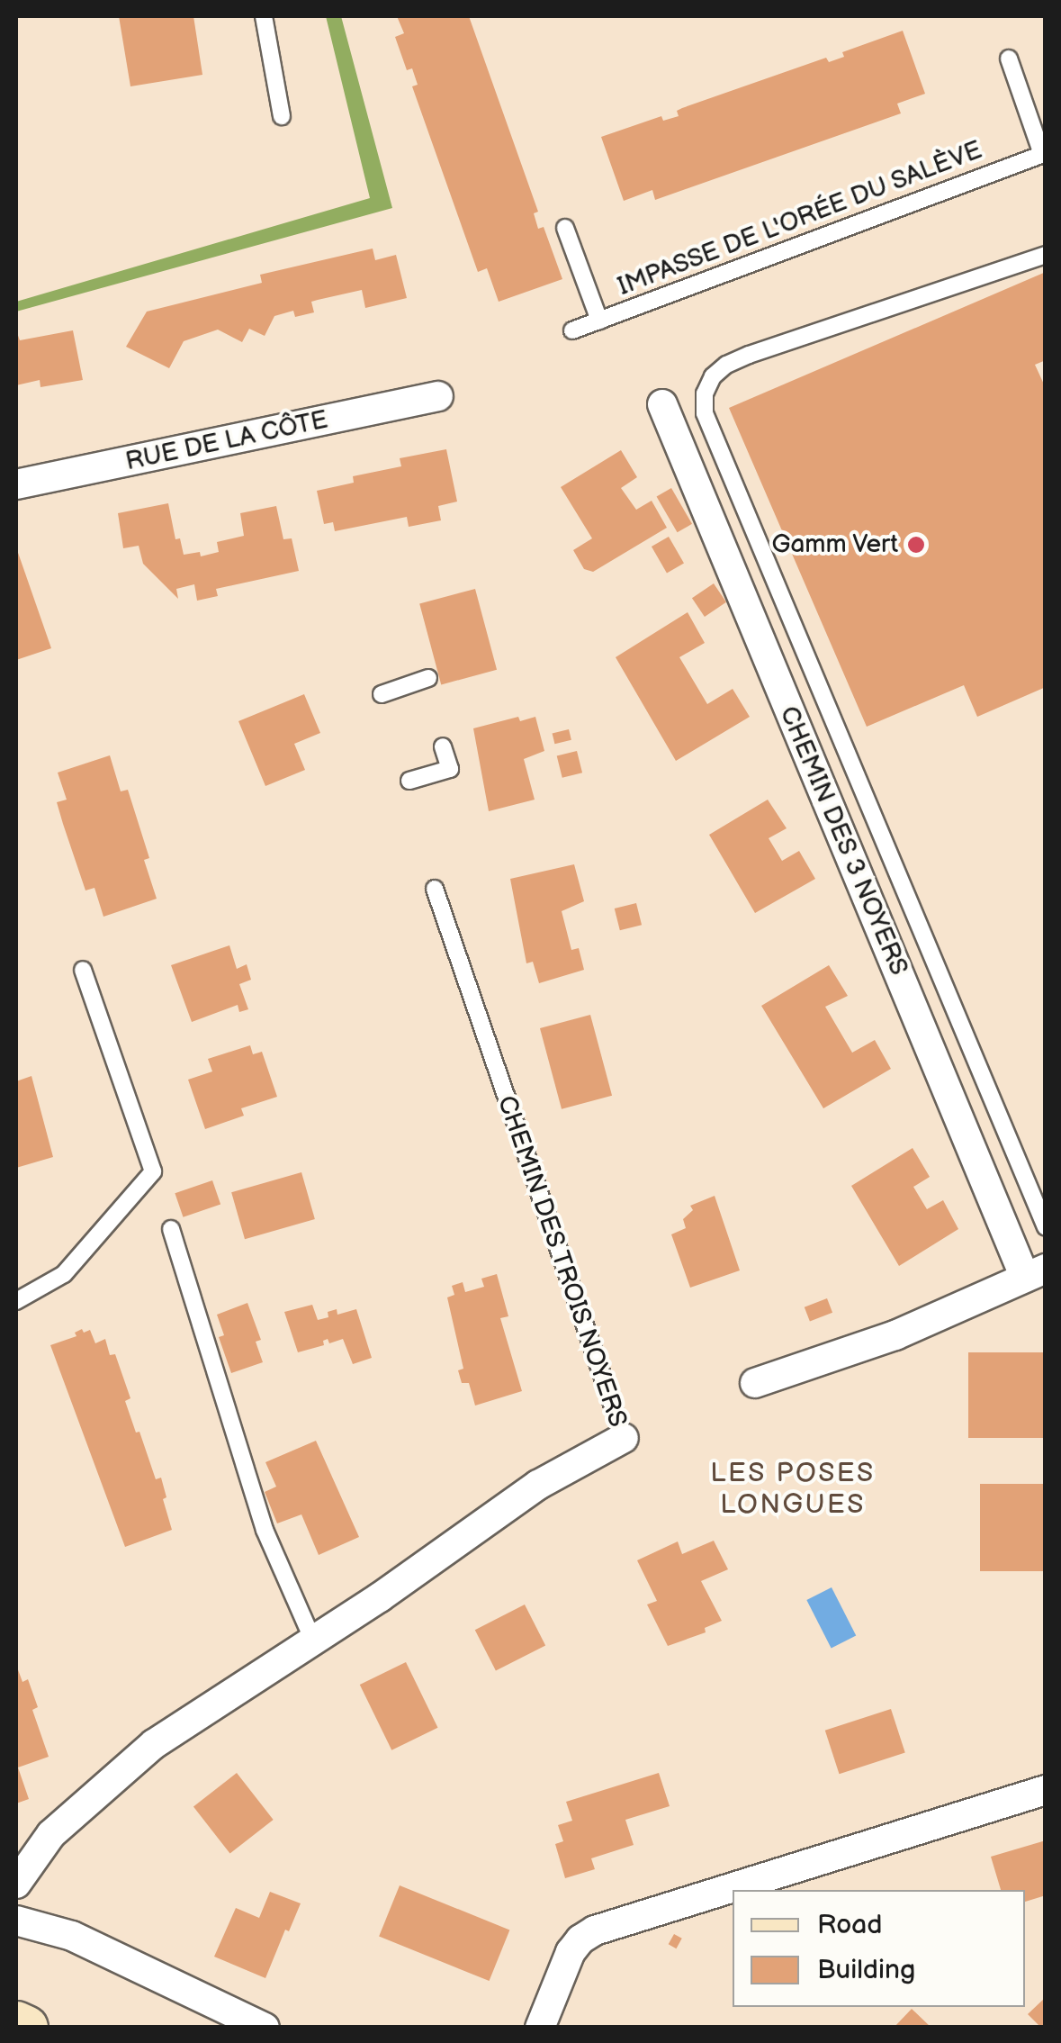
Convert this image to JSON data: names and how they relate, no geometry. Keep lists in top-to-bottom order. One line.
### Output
{"streets":{"street":["RUE DE LA CÔTE","CHEMIN DES 3 NOYERS","CHEMIN DES TROIS NOYERS"],"lane":["IMPASSE DE L'ORÉE DU SALÈVE"]},"districts":["LES POSES LONGUES"],"places":["Gamm Vert"],"legend":["Road","Building"]}
